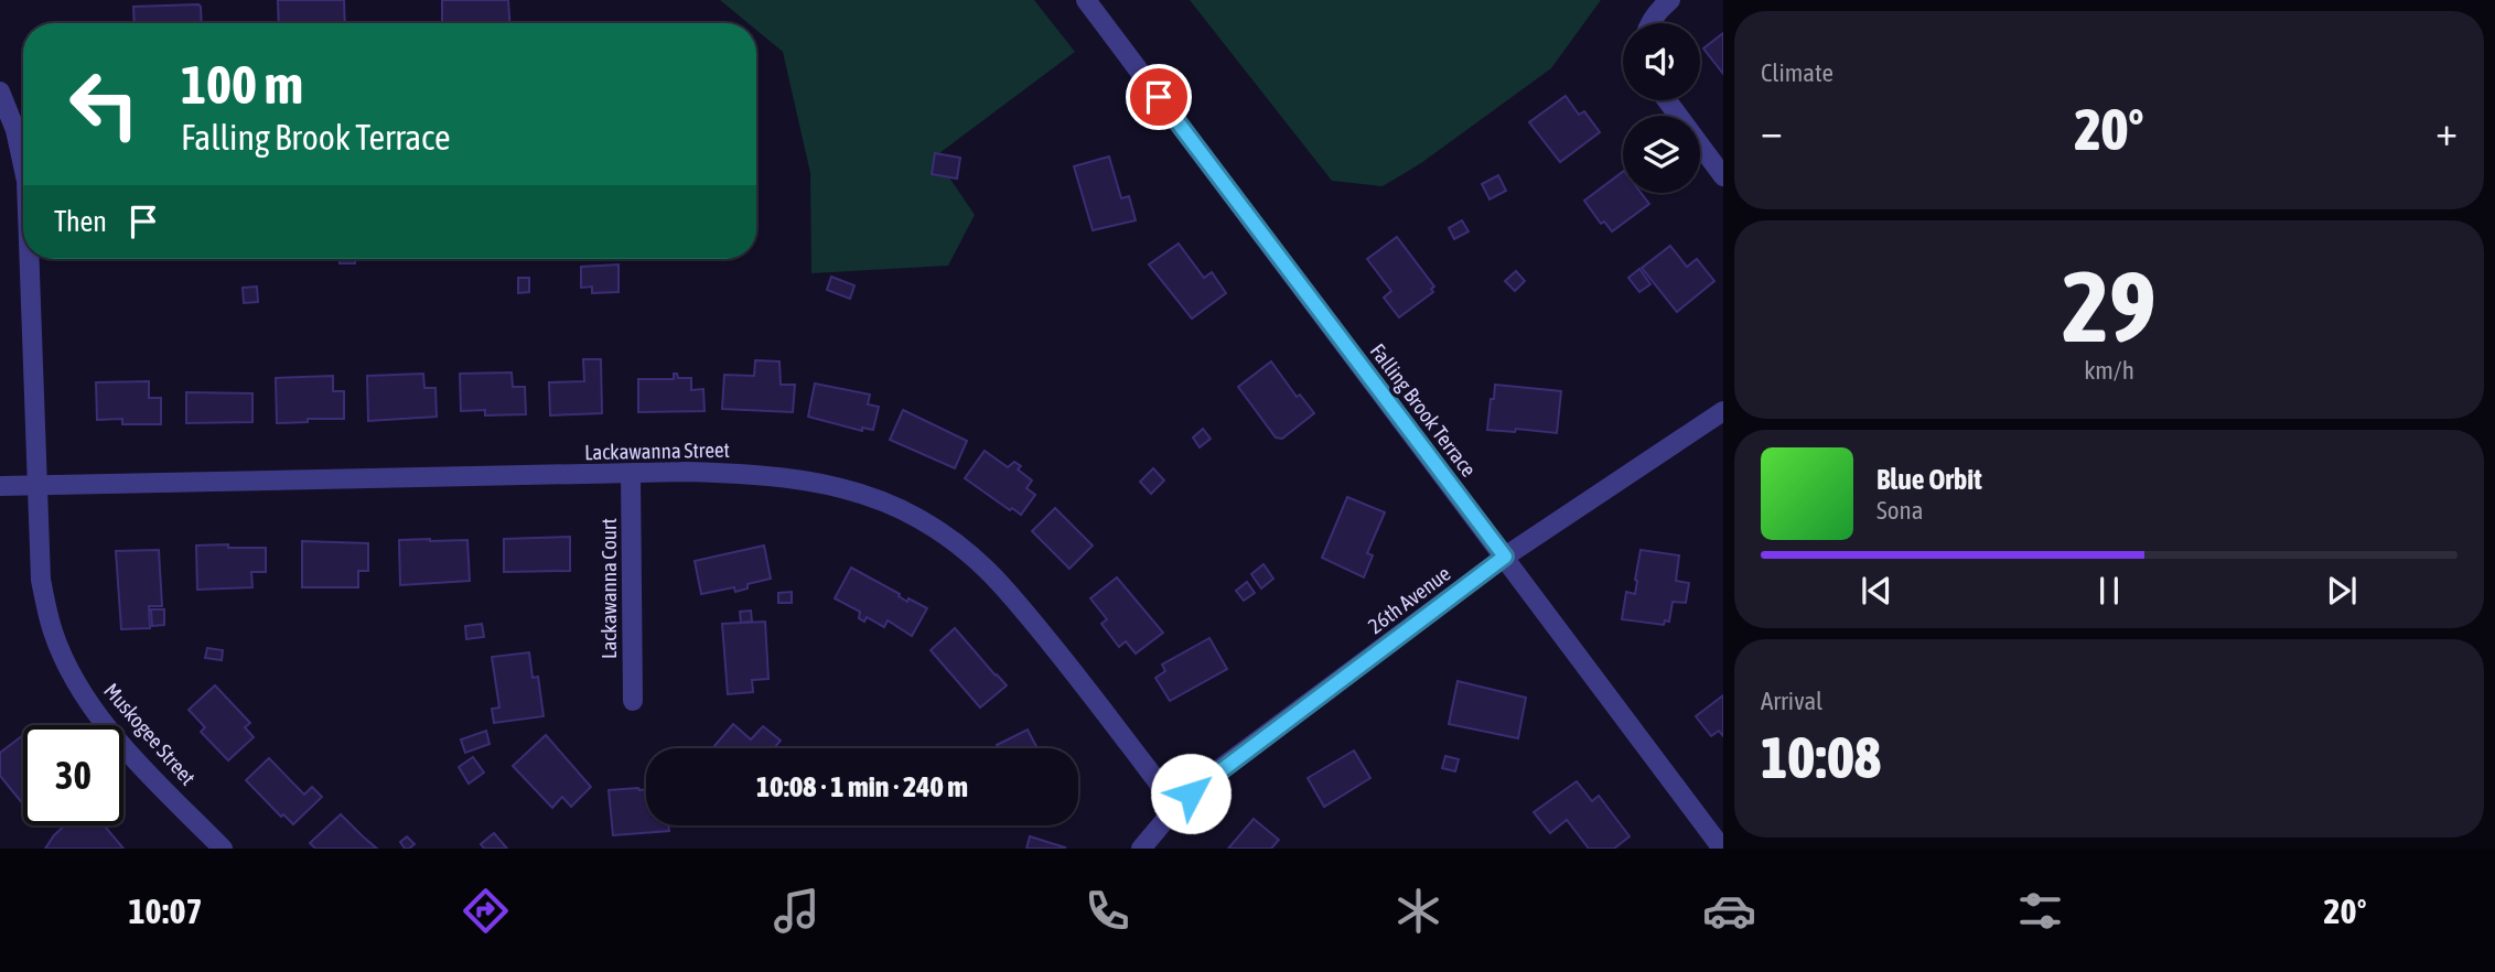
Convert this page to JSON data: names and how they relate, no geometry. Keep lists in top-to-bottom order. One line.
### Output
{"streets":{"street":["Falling Brook Terrace","Lackawanna Street","Lackawanna Court","26th Avenue","Muskogee Street"]},"crossings":[["Falling Brook Terrace","26th Avenue"],["Lackawanna Street","Lackawanna Court"],["Lackawanna Street","26th Avenue"],["Lackawanna Street","Muskogee Street"]],"page":{"tile":["Climate",["29","km/h"],["Arrival","10:08"]],"turn":["100 m","Falling Brook Terrace"],"heat":["−","20°","+"],"then":"Then","song":["Blue Orbit","Sona"],"limit":"30","trip":"10:08 · 1 min · 240 m","tabs":["10:07","20°"]}}
